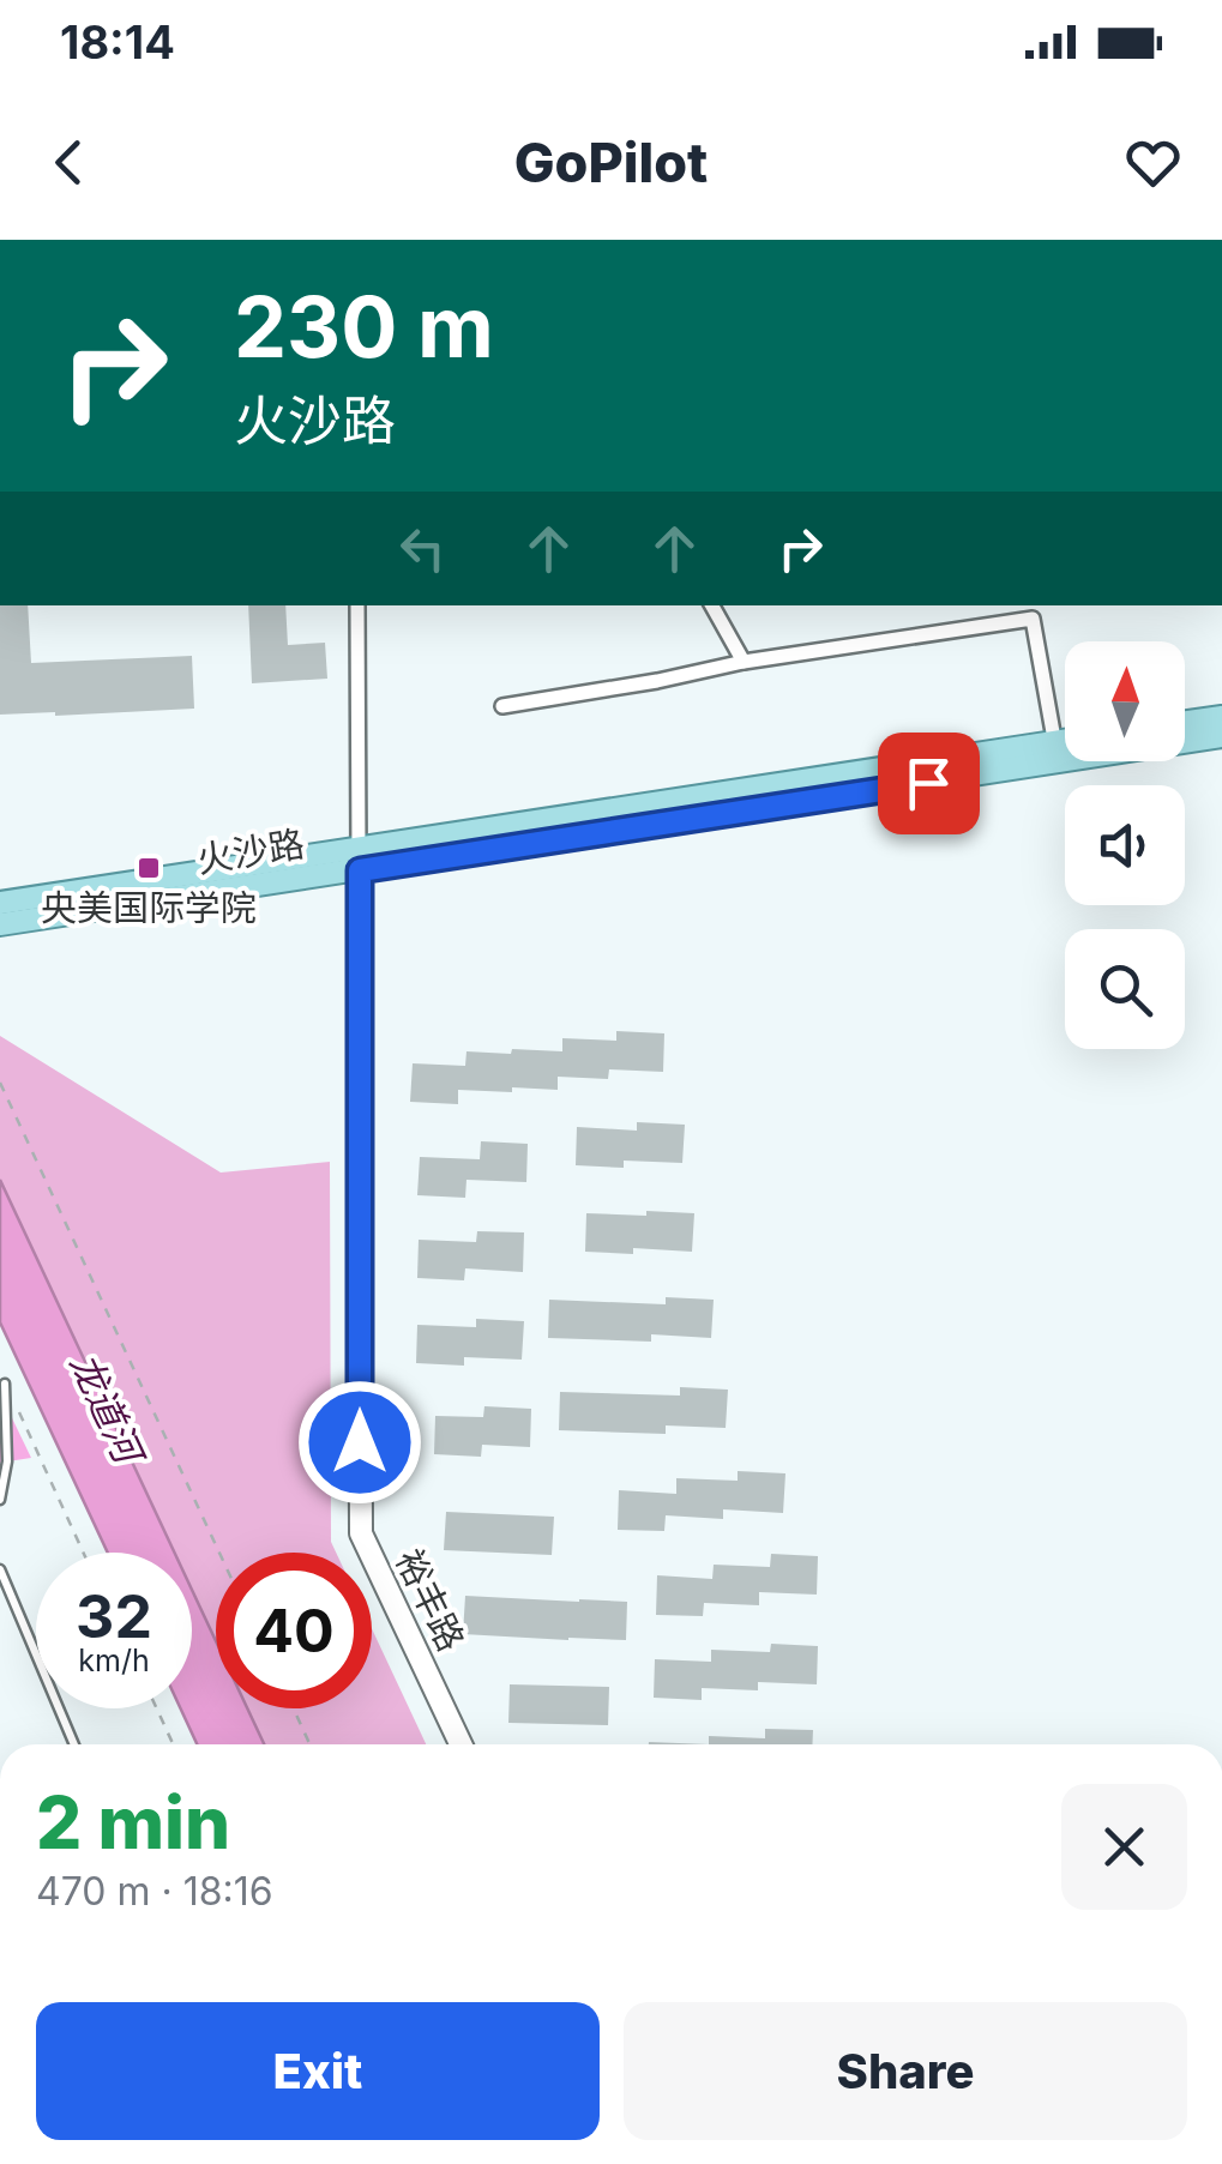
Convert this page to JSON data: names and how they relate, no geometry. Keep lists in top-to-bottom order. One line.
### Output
{"streets":{"main road":["火沙路"],"street":["裕丰路"]},"crossings":[["火沙路","裕丰路"]],"water":["龙道河"],"places":{"transit":["央美国际学院"]},"north":"top","page":{"status":"18:14","header":"GoPilot","turn":["230 m","火沙路"],"speed":"32 km/h","limit":"40","heading":["2 min","470 m · 18:16"],"buttons":["Exit","Share"]}}
